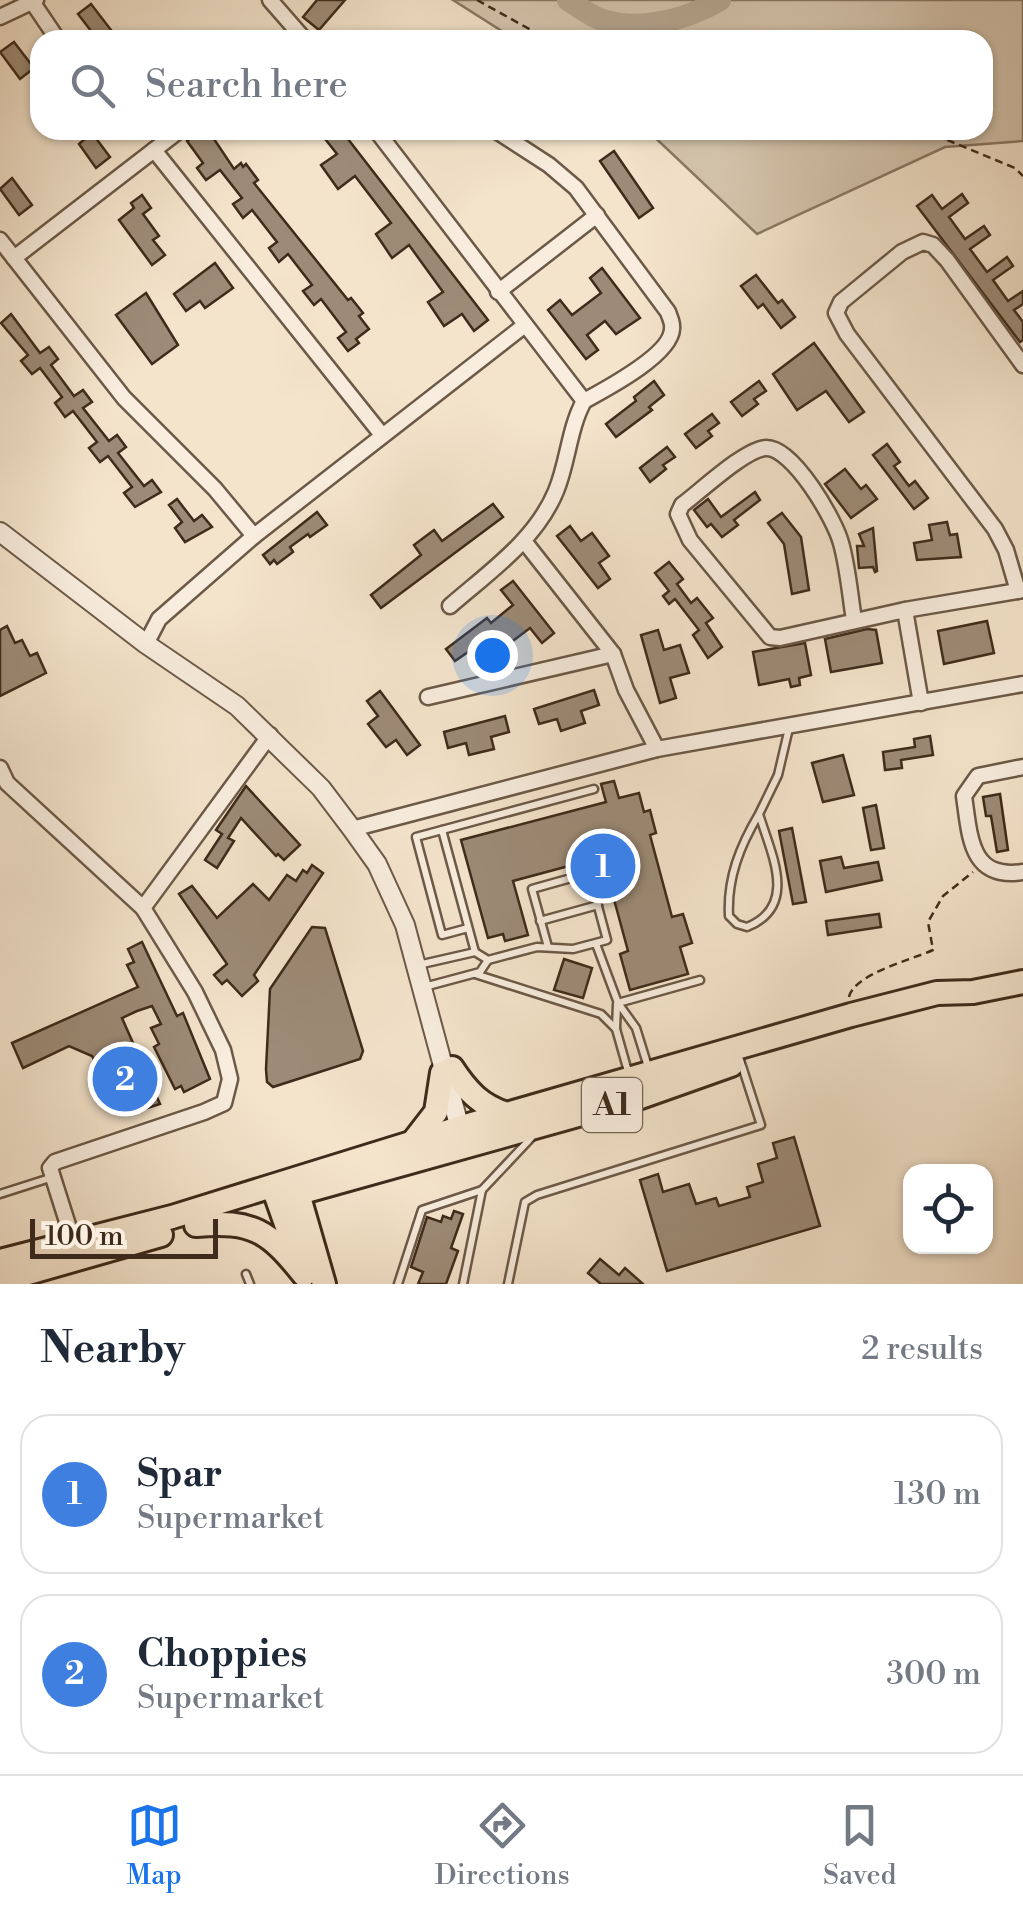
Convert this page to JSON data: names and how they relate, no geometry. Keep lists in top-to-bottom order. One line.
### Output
{"streets":{"highway":["A1"]},"scale_bar":"100 m","page":{"search":"Search here","pins":["1","2"],"scale":"100 m","heading":["Nearby","2 results"],"list":[{"mark":"1","name":"Spar","note":"Supermarket","value":"130 m"},{"mark":"2","name":"Choppies","note":"Supermarket","value":"300 m"}],"nav":["Map","Directions","Saved"]}}
